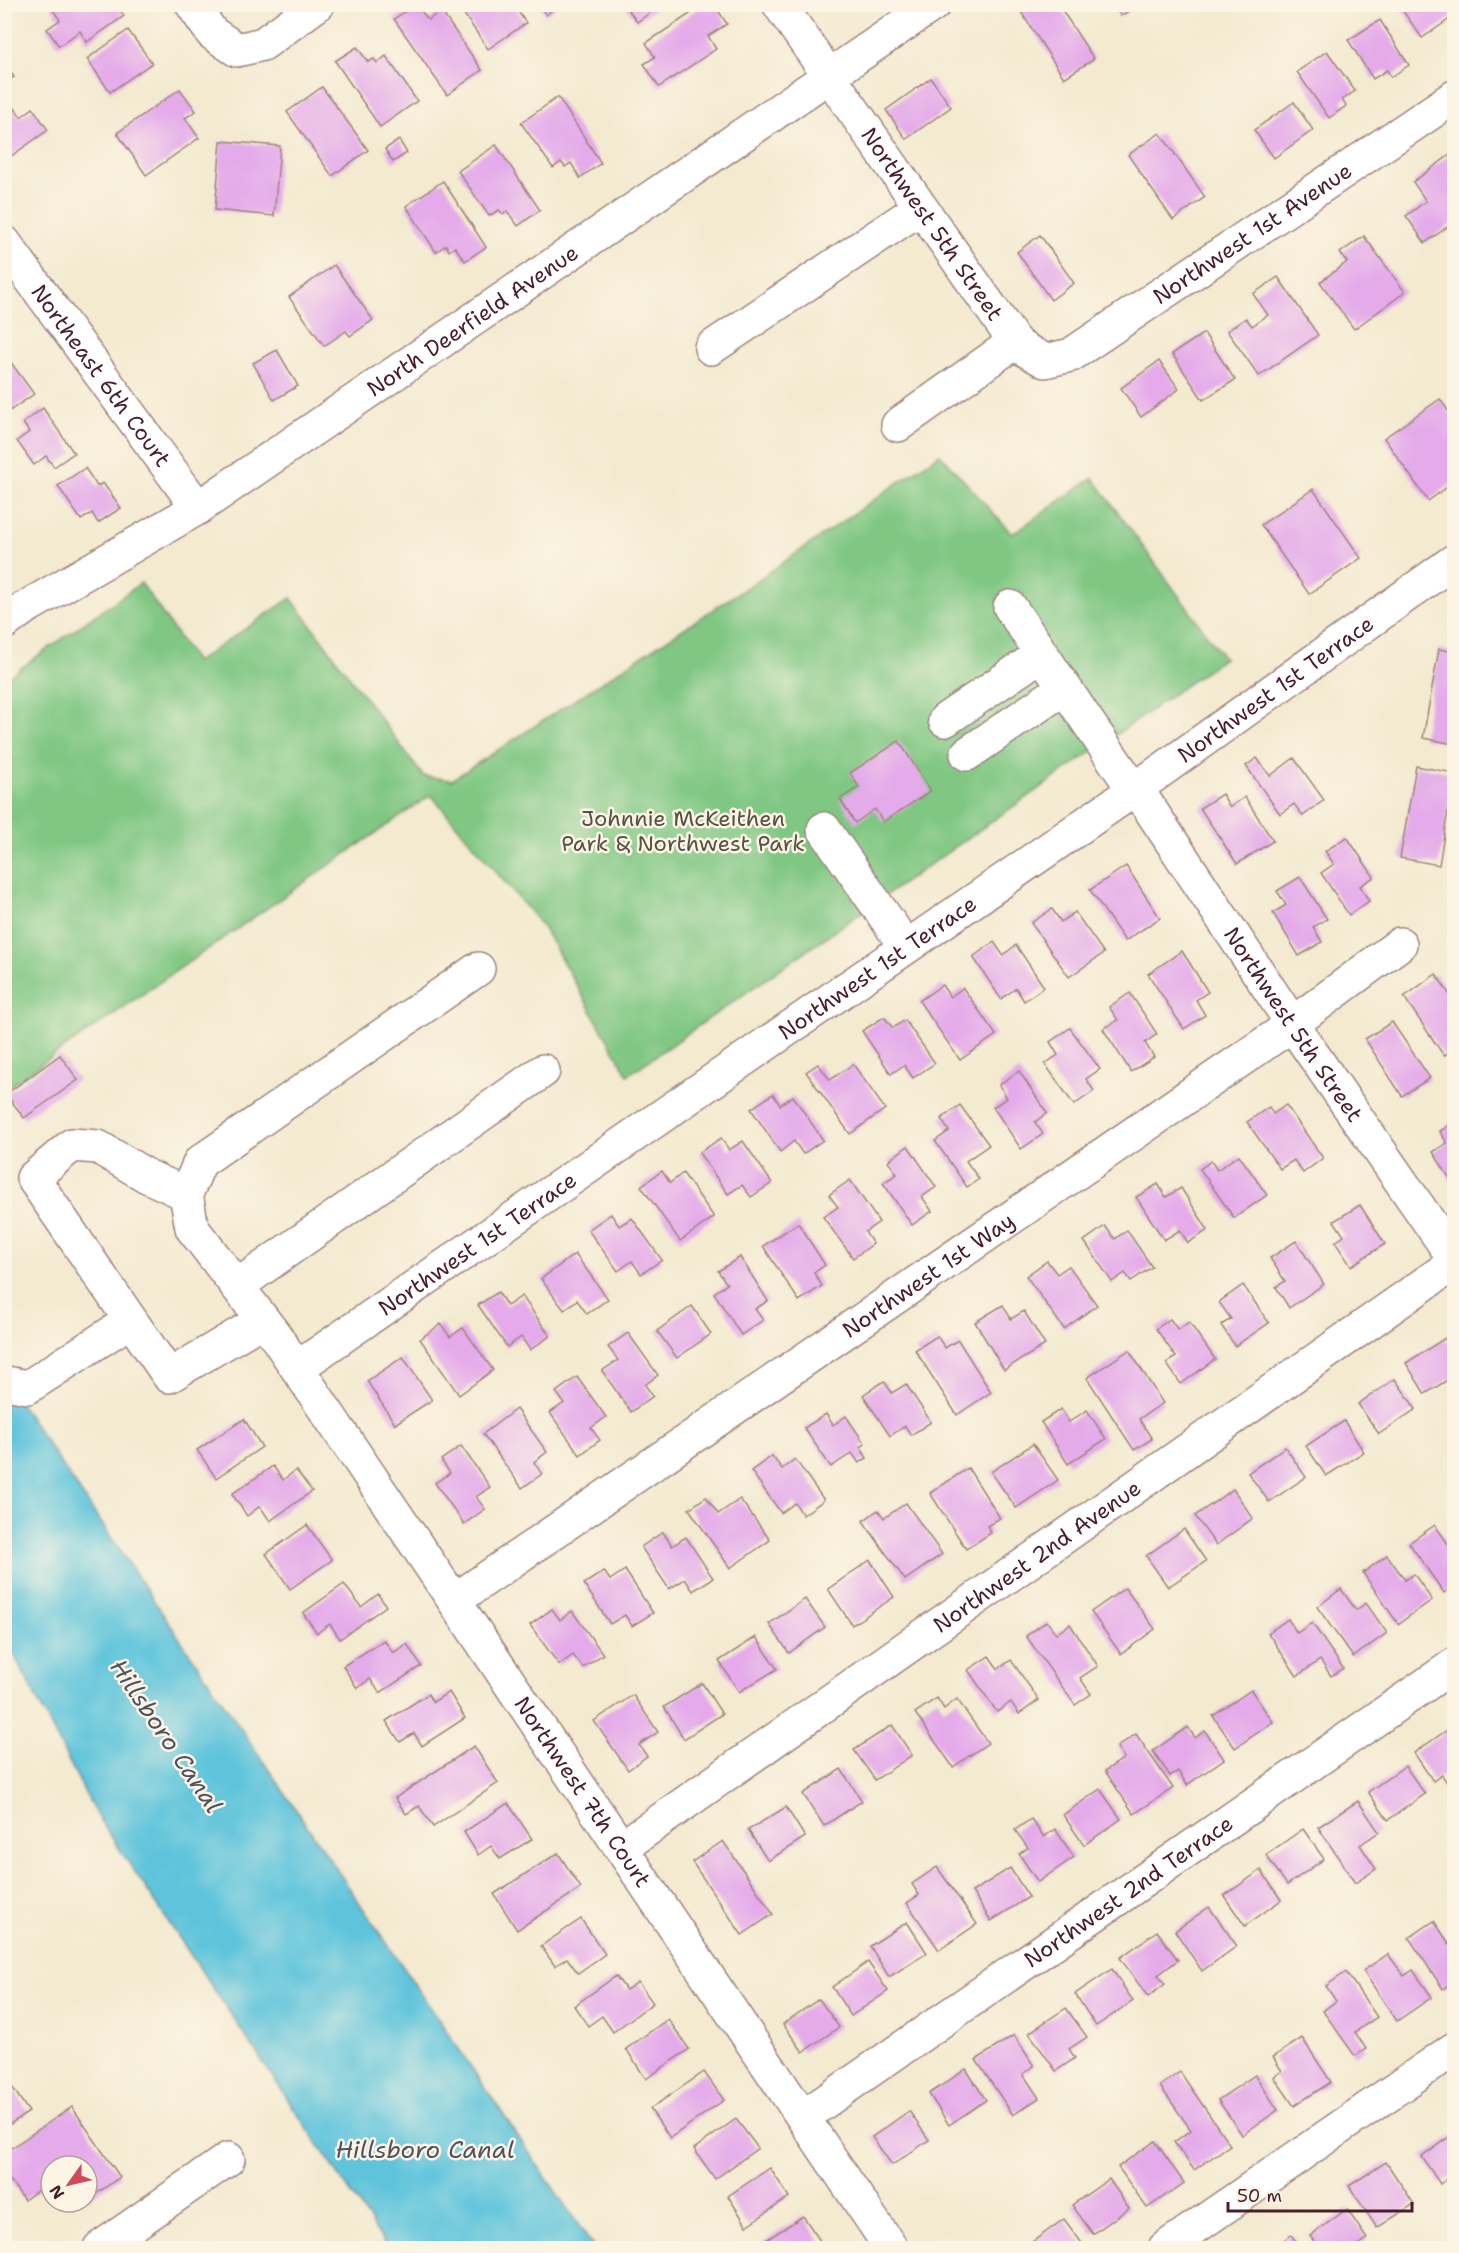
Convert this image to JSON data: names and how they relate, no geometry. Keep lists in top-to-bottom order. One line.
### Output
{"streets":{"street":["Northwest 5th Street","Northwest 1st Avenue","North Deerfield Avenue","Northeast 6th Court","Northwest 1st Terrace","Northwest 1st Way","Northwest 2nd Avenue","Northwest 7th Court","Northwest 2nd Terrace"]},"crossings":[["Northwest 5th Street","Northwest 1st Avenue"],["Northwest 5th Street","North Deerfield Avenue"],["Northwest 5th Street","Northwest 1st Terrace"],["Northwest 5th Street","Northwest 1st Way"],["North Deerfield Avenue","Northeast 6th Court"],["Northwest 1st Terrace","Northwest 7th Court"],["Northwest 1st Way","Northwest 7th Court"],["Northwest 2nd Avenue","Northwest 7th Court"],["Northwest 7th Court","Northwest 2nd Terrace"]],"water":["Hillsboro Canal"],"parks":["Johnnie McKeithen Park & Northwest Park"],"scale_bar":"50 m","north":"bottom left"}
